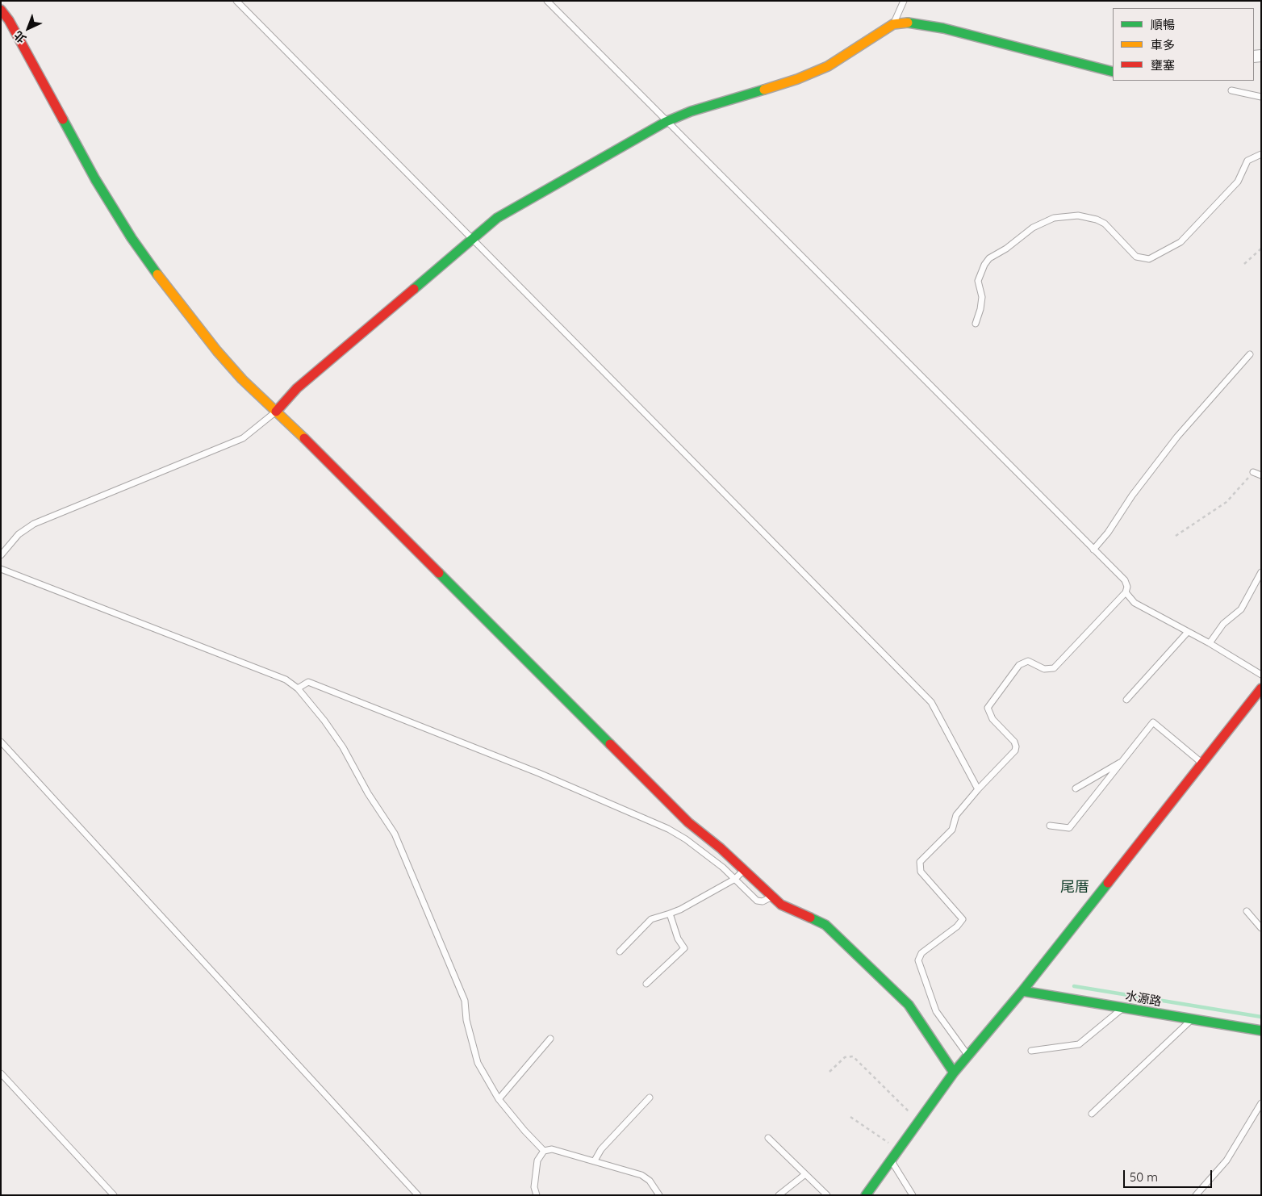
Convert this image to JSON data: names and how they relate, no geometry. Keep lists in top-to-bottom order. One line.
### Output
{"streets":{"street":["水源路"]},"districts":["尾厝"],"legend":["順暢","車多","壅塞"],"scale_bar":"50 m","north":"bottom left"}
